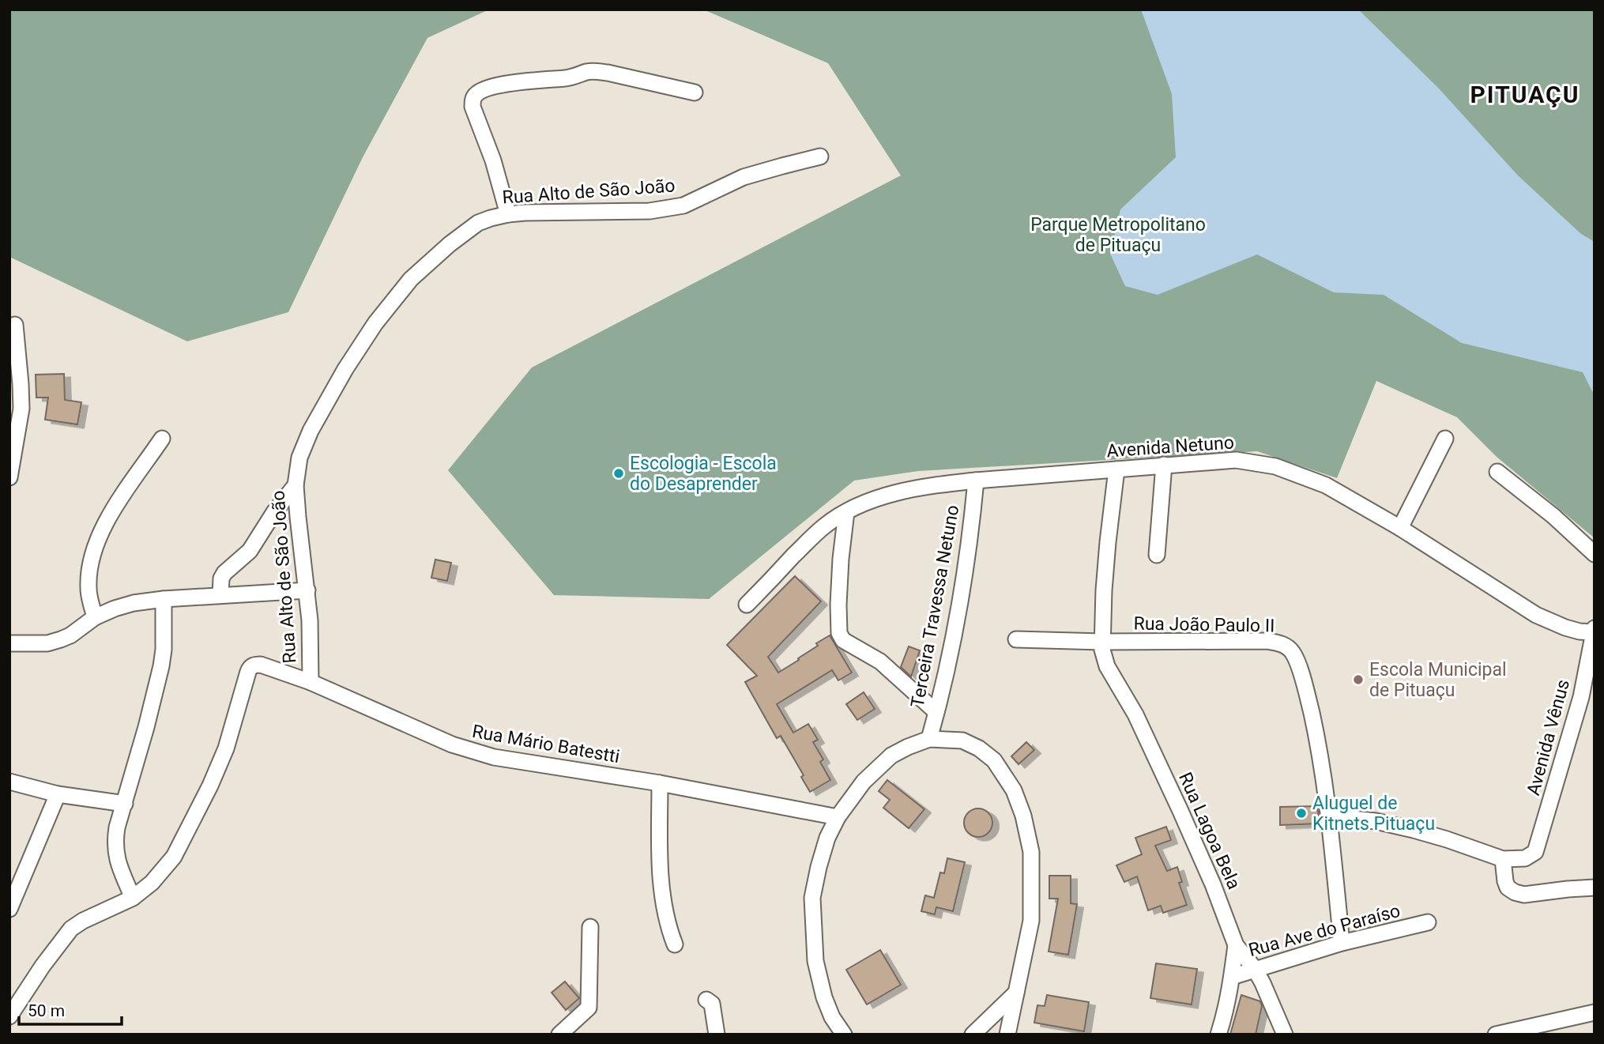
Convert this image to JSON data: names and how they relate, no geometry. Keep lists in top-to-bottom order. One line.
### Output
{"streets":{"street":["Rua Alto de São João","Avenida Netuno","Terceira Travessa Netuno","Rua João Paulo II","Avenida Vênus","Rua Mário Batestti","Rua Lagoa Bela","Rua Ave do Paraíso"]},"crossings":[["Rua Alto de São João","Rua Mário Batestti"],["Avenida Netuno","Terceira Travessa Netuno"],["Avenida Netuno","Avenida Vênus"],["Avenida Netuno","Rua Lagoa Bela"],["Rua João Paulo II","Rua Lagoa Bela"],["Rua João Paulo II","Rua Ave do Paraíso"],["Rua Lagoa Bela","Rua Ave do Paraíso"]],"districts":["PITUAÇU"],"parks":["Parque Metropolitano de Pituaçu"],"places":["Escologia - Escola do Desaprender","Escola Municipal de Pituaçu","Aluguel de Kitnets Pituaçu"],"scale_bar":"50 m"}
